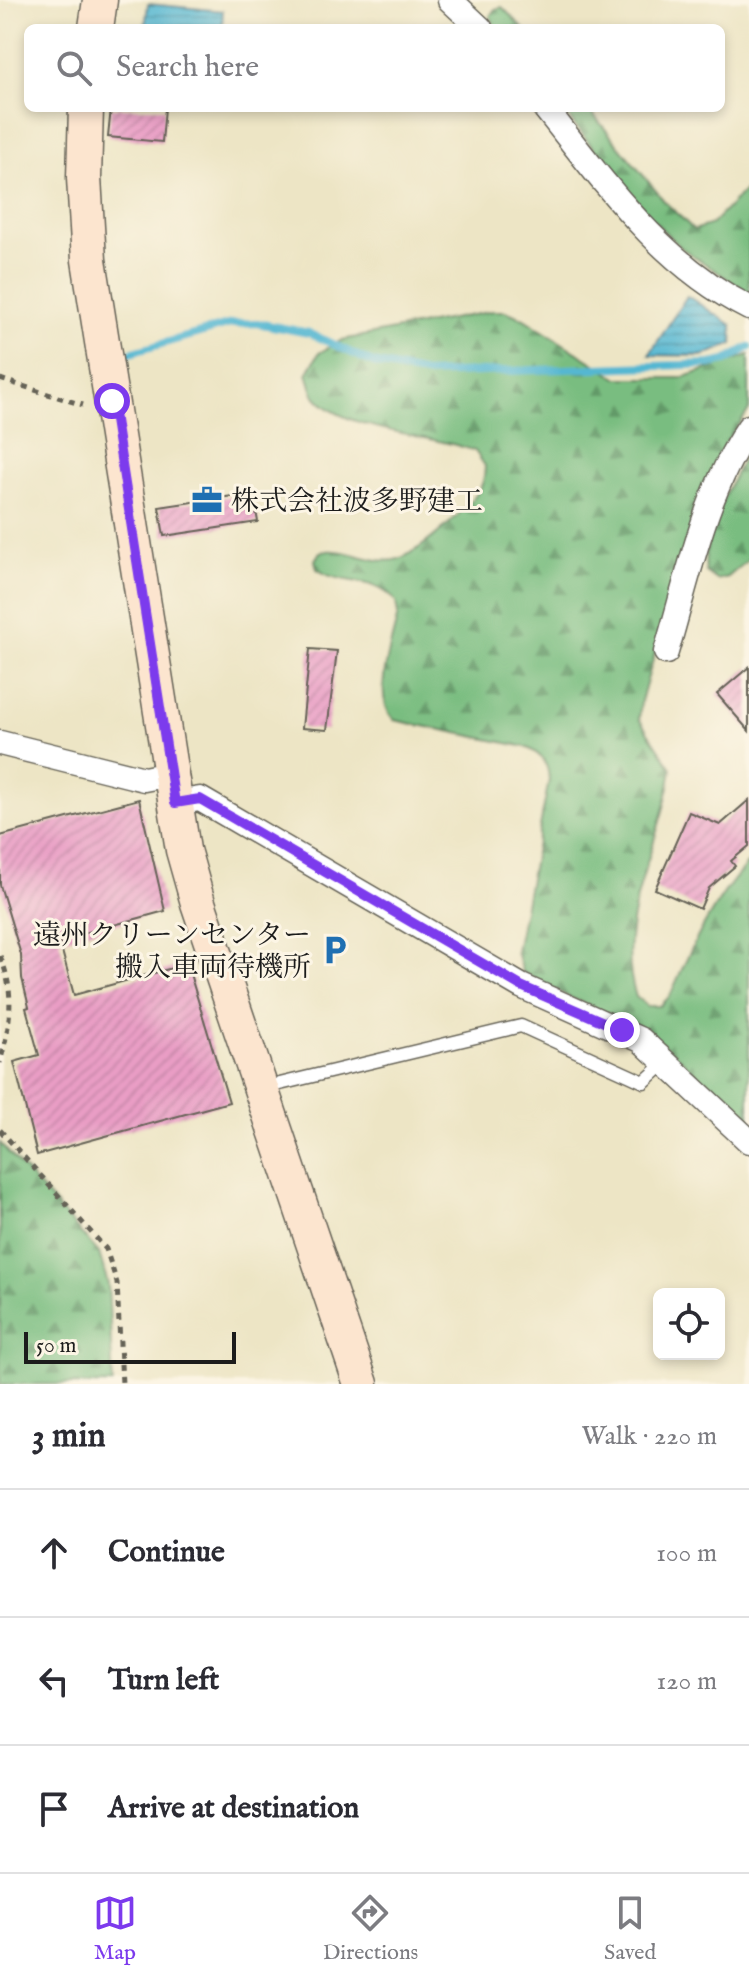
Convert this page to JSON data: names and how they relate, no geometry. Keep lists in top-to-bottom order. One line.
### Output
{"places":{"office":["株式会社波多野建工"],"parking":["遠州クリーンセンター 搬入車両待機所"]},"scale_bar":"50 m","page":{"search":"Search here","scale":"50 m","heading":["3 min","Walk · 220 m"],"list":[["Continue","100 m"],["Turn left","120 m"],"Arrive at destination"],"nav":["Map","Directions","Saved"]}}
